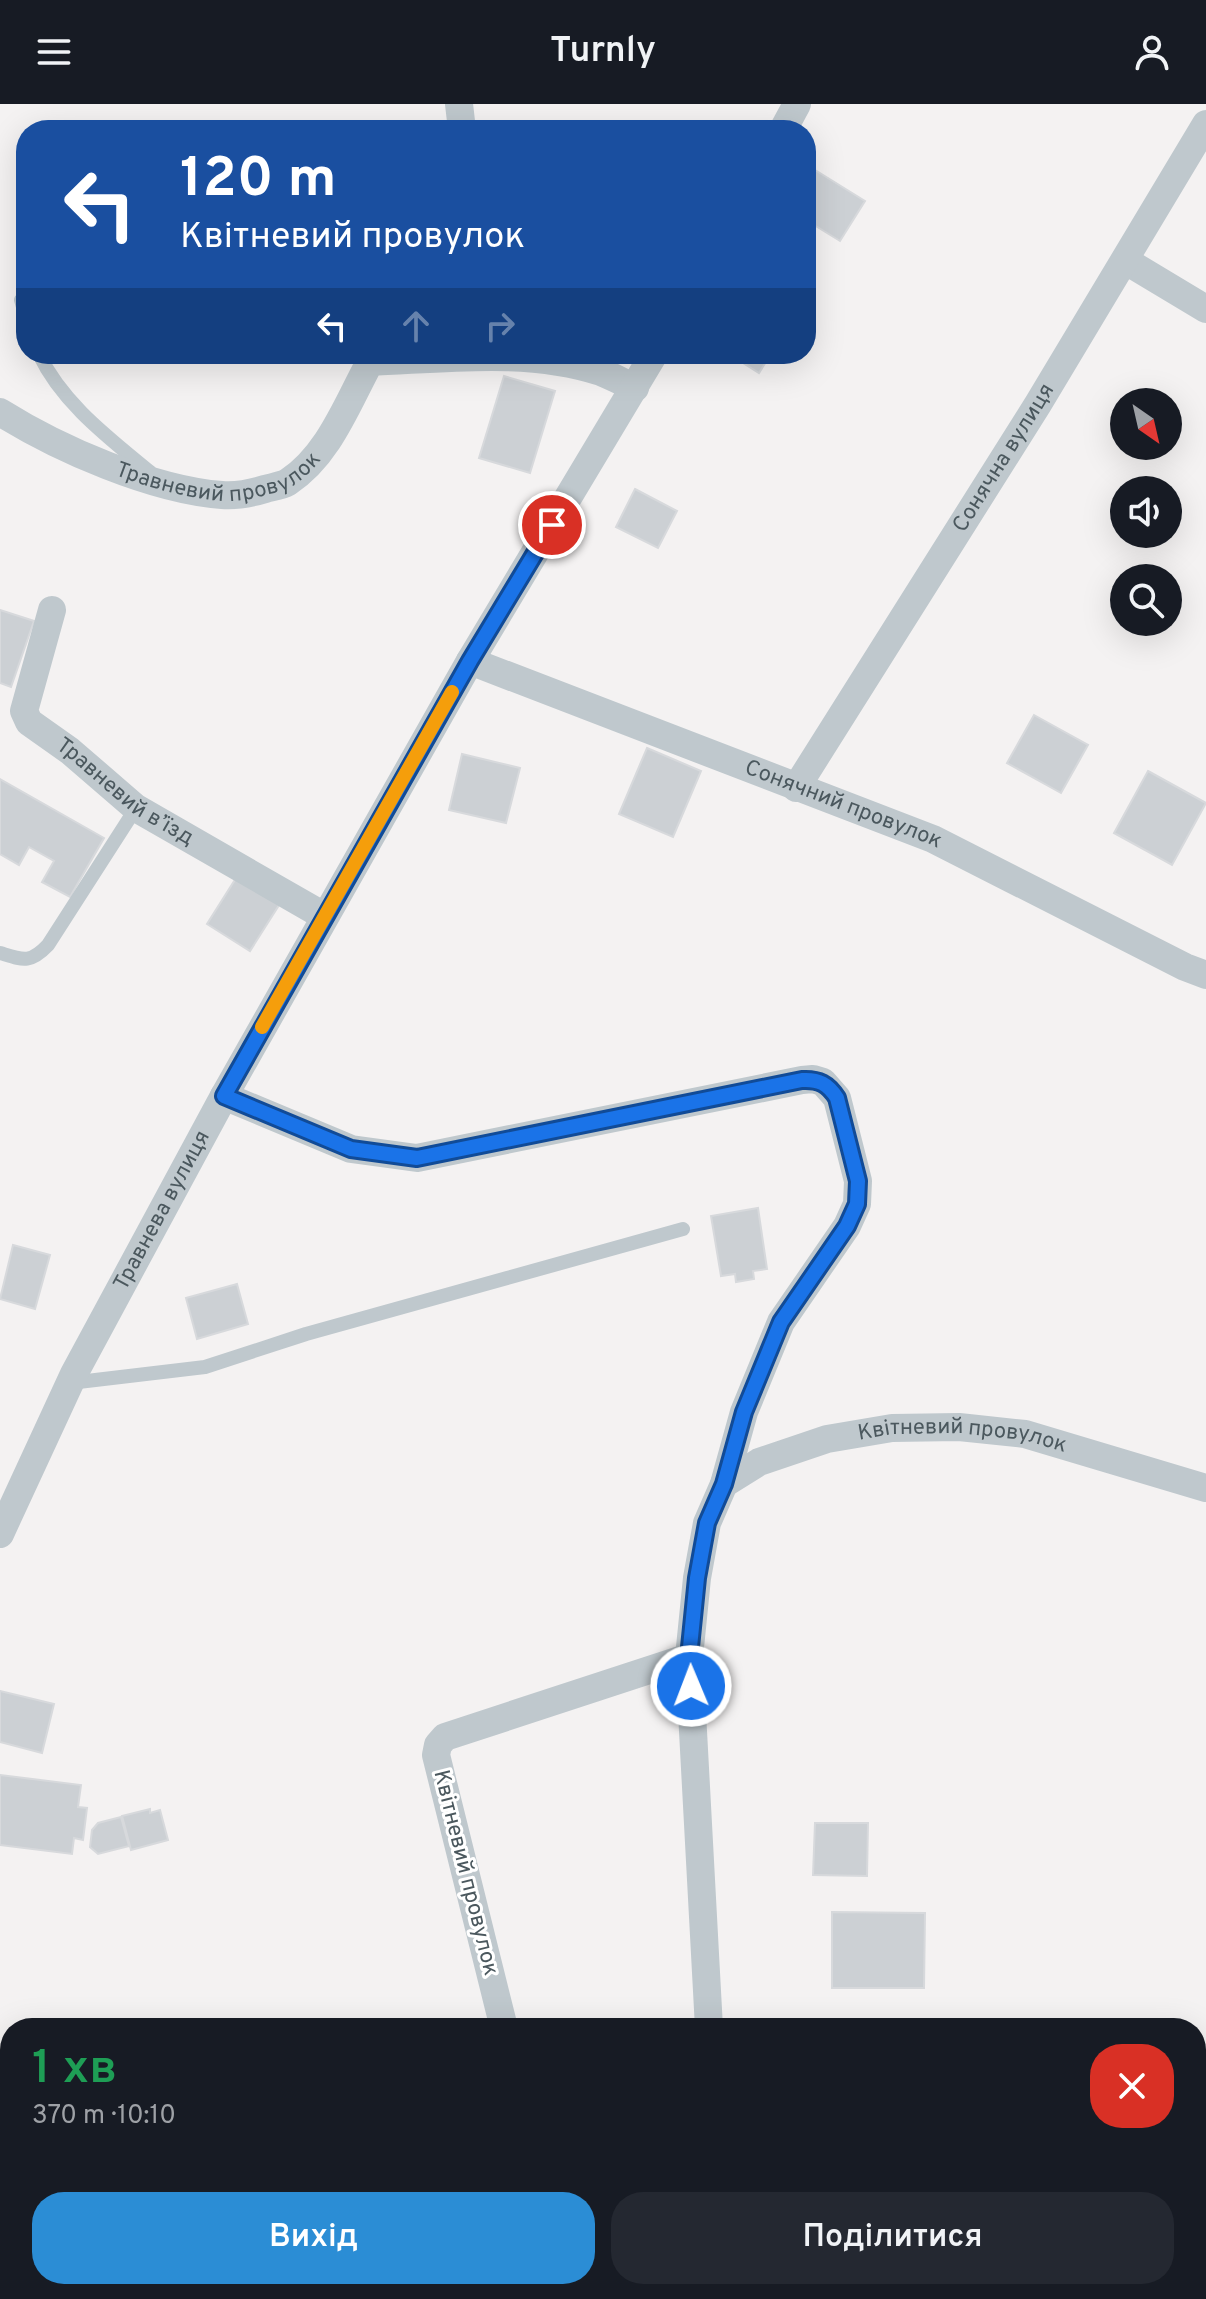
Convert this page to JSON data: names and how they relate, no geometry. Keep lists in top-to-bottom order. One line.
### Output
{"streets":{"street":["Травневий провулок","Сонячна вулиця","Травневий в’їзд","Сонячний провулок","Травнева вулиця","Квітневий провулок"]},"crossings":[["Травневий провулок","Травнева вулиця"],["Сонячна вулиця","Сонячний провулок"],["Травневий в’їзд","Травнева вулиця"],["Сонячний провулок","Травнева вулиця"]],"north":"bottom right","page":{"header":"Turnly","turn":["120 m","Квітневий провулок"],"heading":["1 хв","370 m · 10:10"],"buttons":["Вихід","Поділитися"]}}
